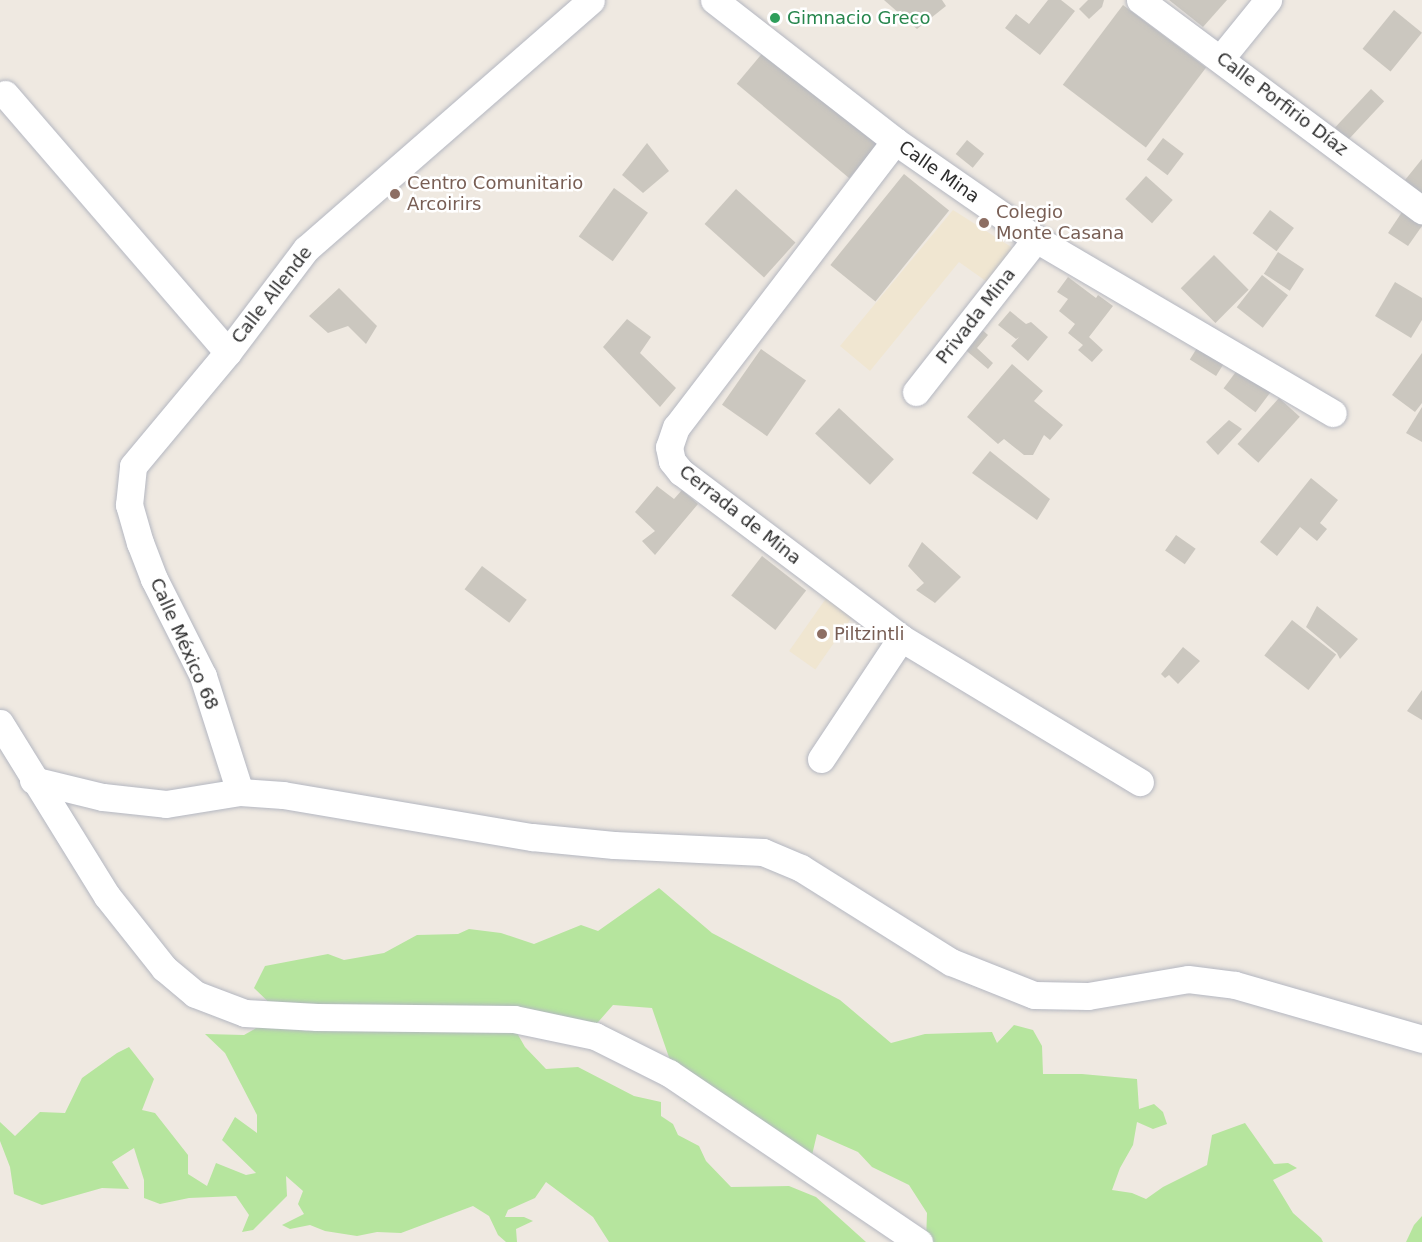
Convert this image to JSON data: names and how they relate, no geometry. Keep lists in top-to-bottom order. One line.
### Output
{"streets":{"street":["Calle Porfirio Díaz","Calle Mina","Calle Allende","Privada Mina","Cerrada de Mina","Calle México 68"]},"crossings":[["Calle Mina","Privada Mina"],["Calle Mina","Cerrada de Mina"],["Calle Allende","Calle México 68"]],"places":["Gimnacio Greco","Centro Comunitario Arcoirirs","Colegio Monte Casana","Piltzintli"]}
